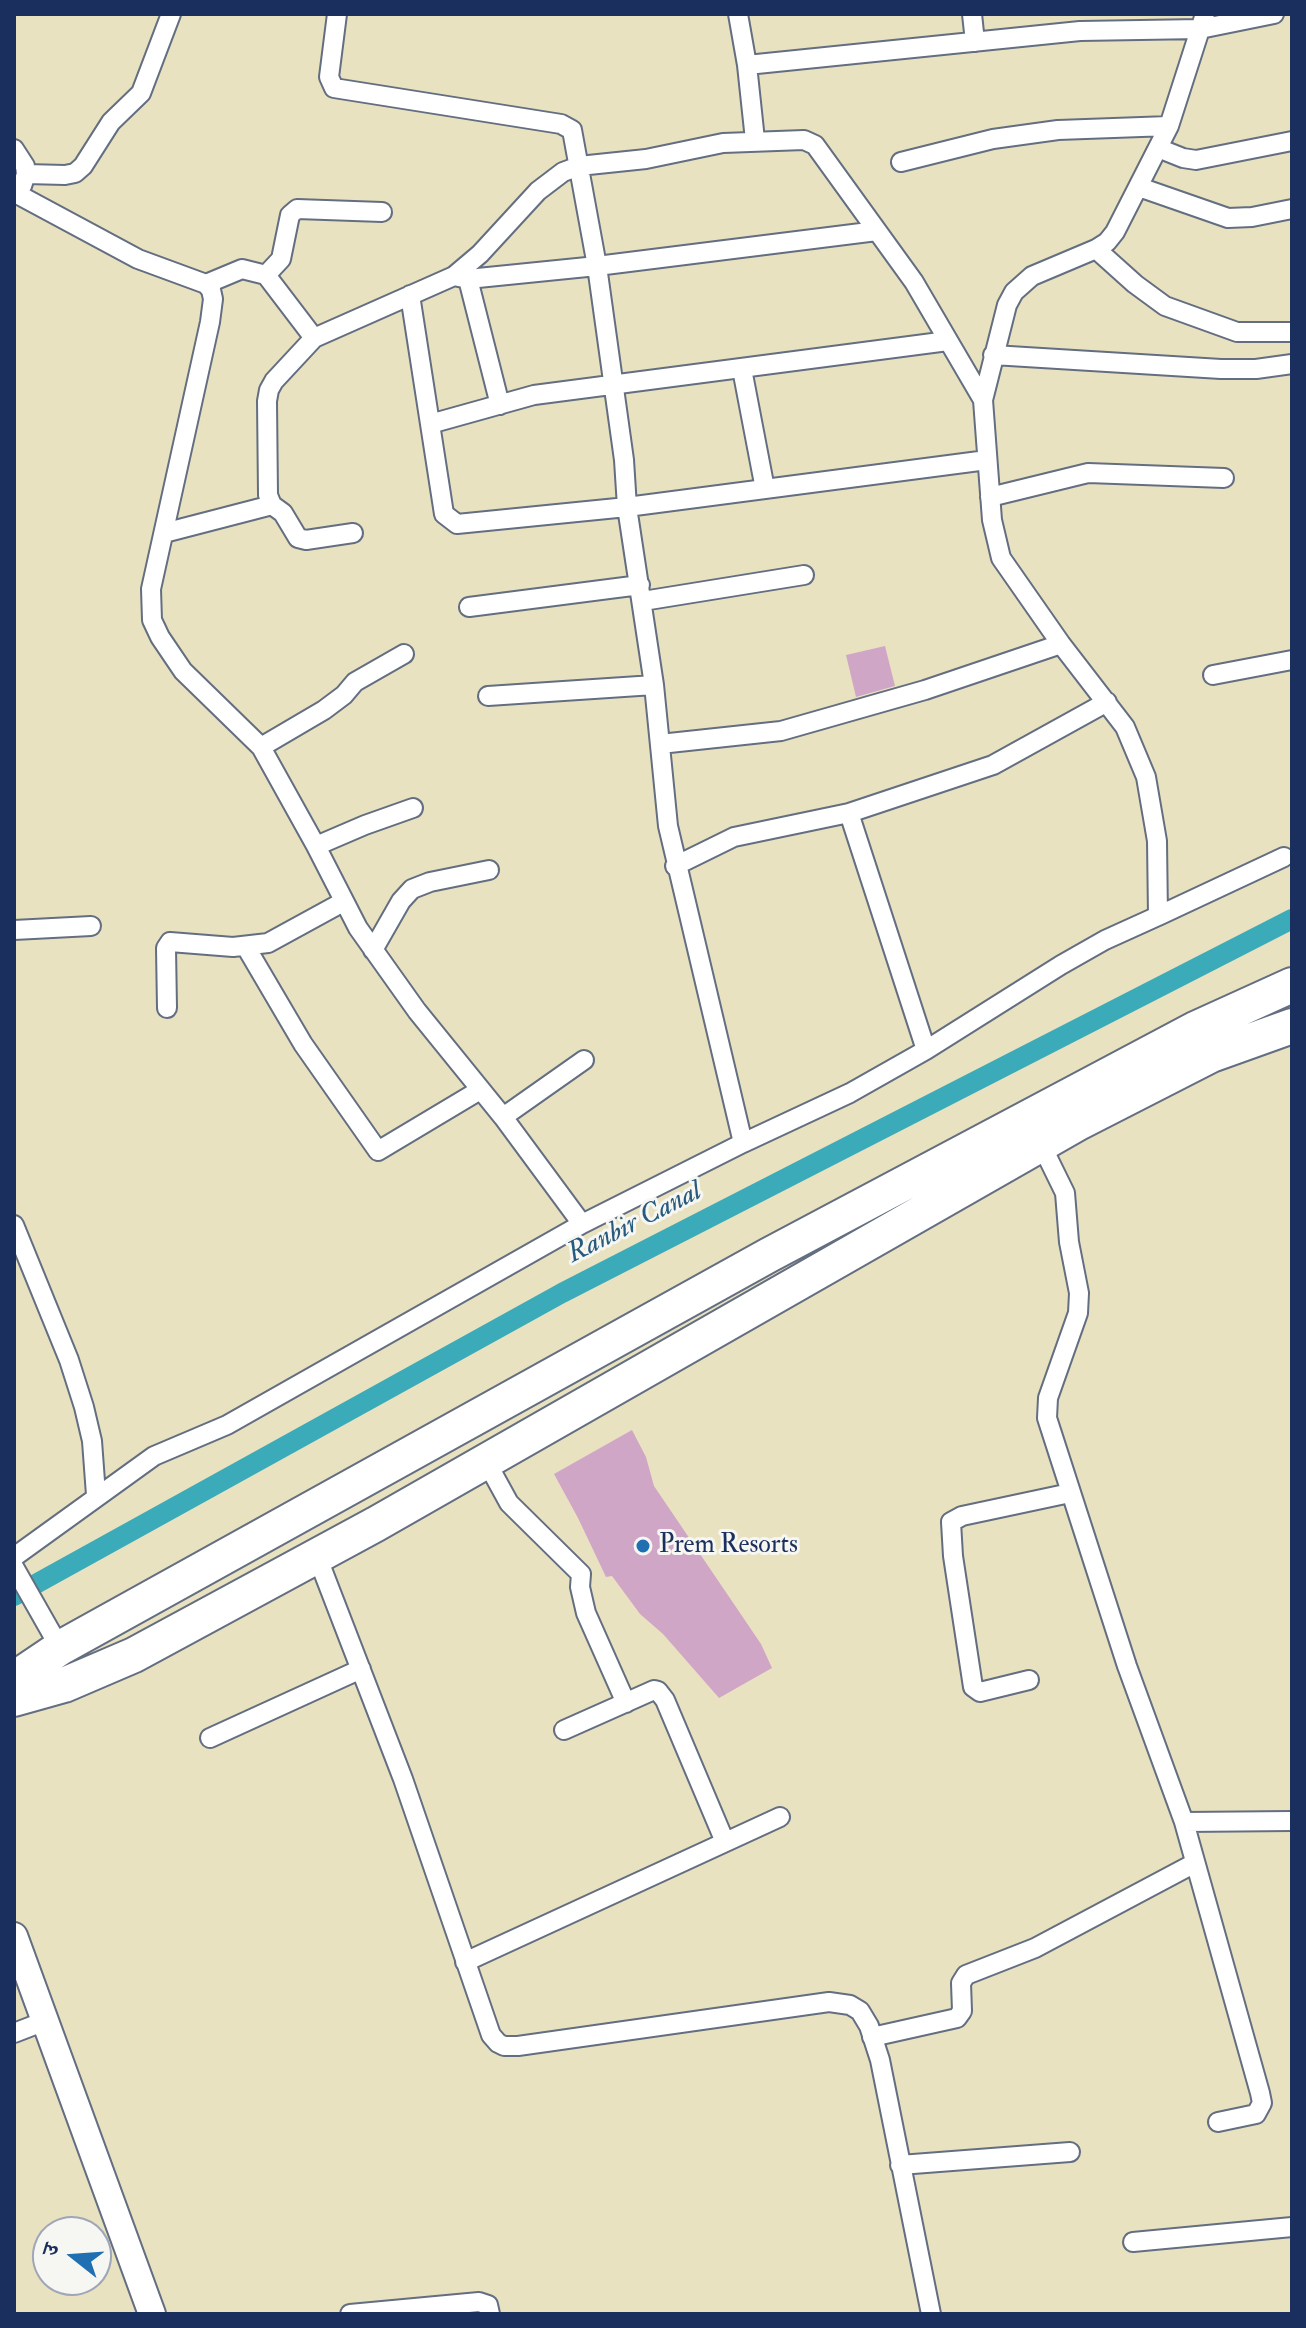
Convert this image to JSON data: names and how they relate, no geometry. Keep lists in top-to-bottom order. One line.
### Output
{"water":["Ranbir Canal"],"places":["Prem Resorts"],"north":"left"}
